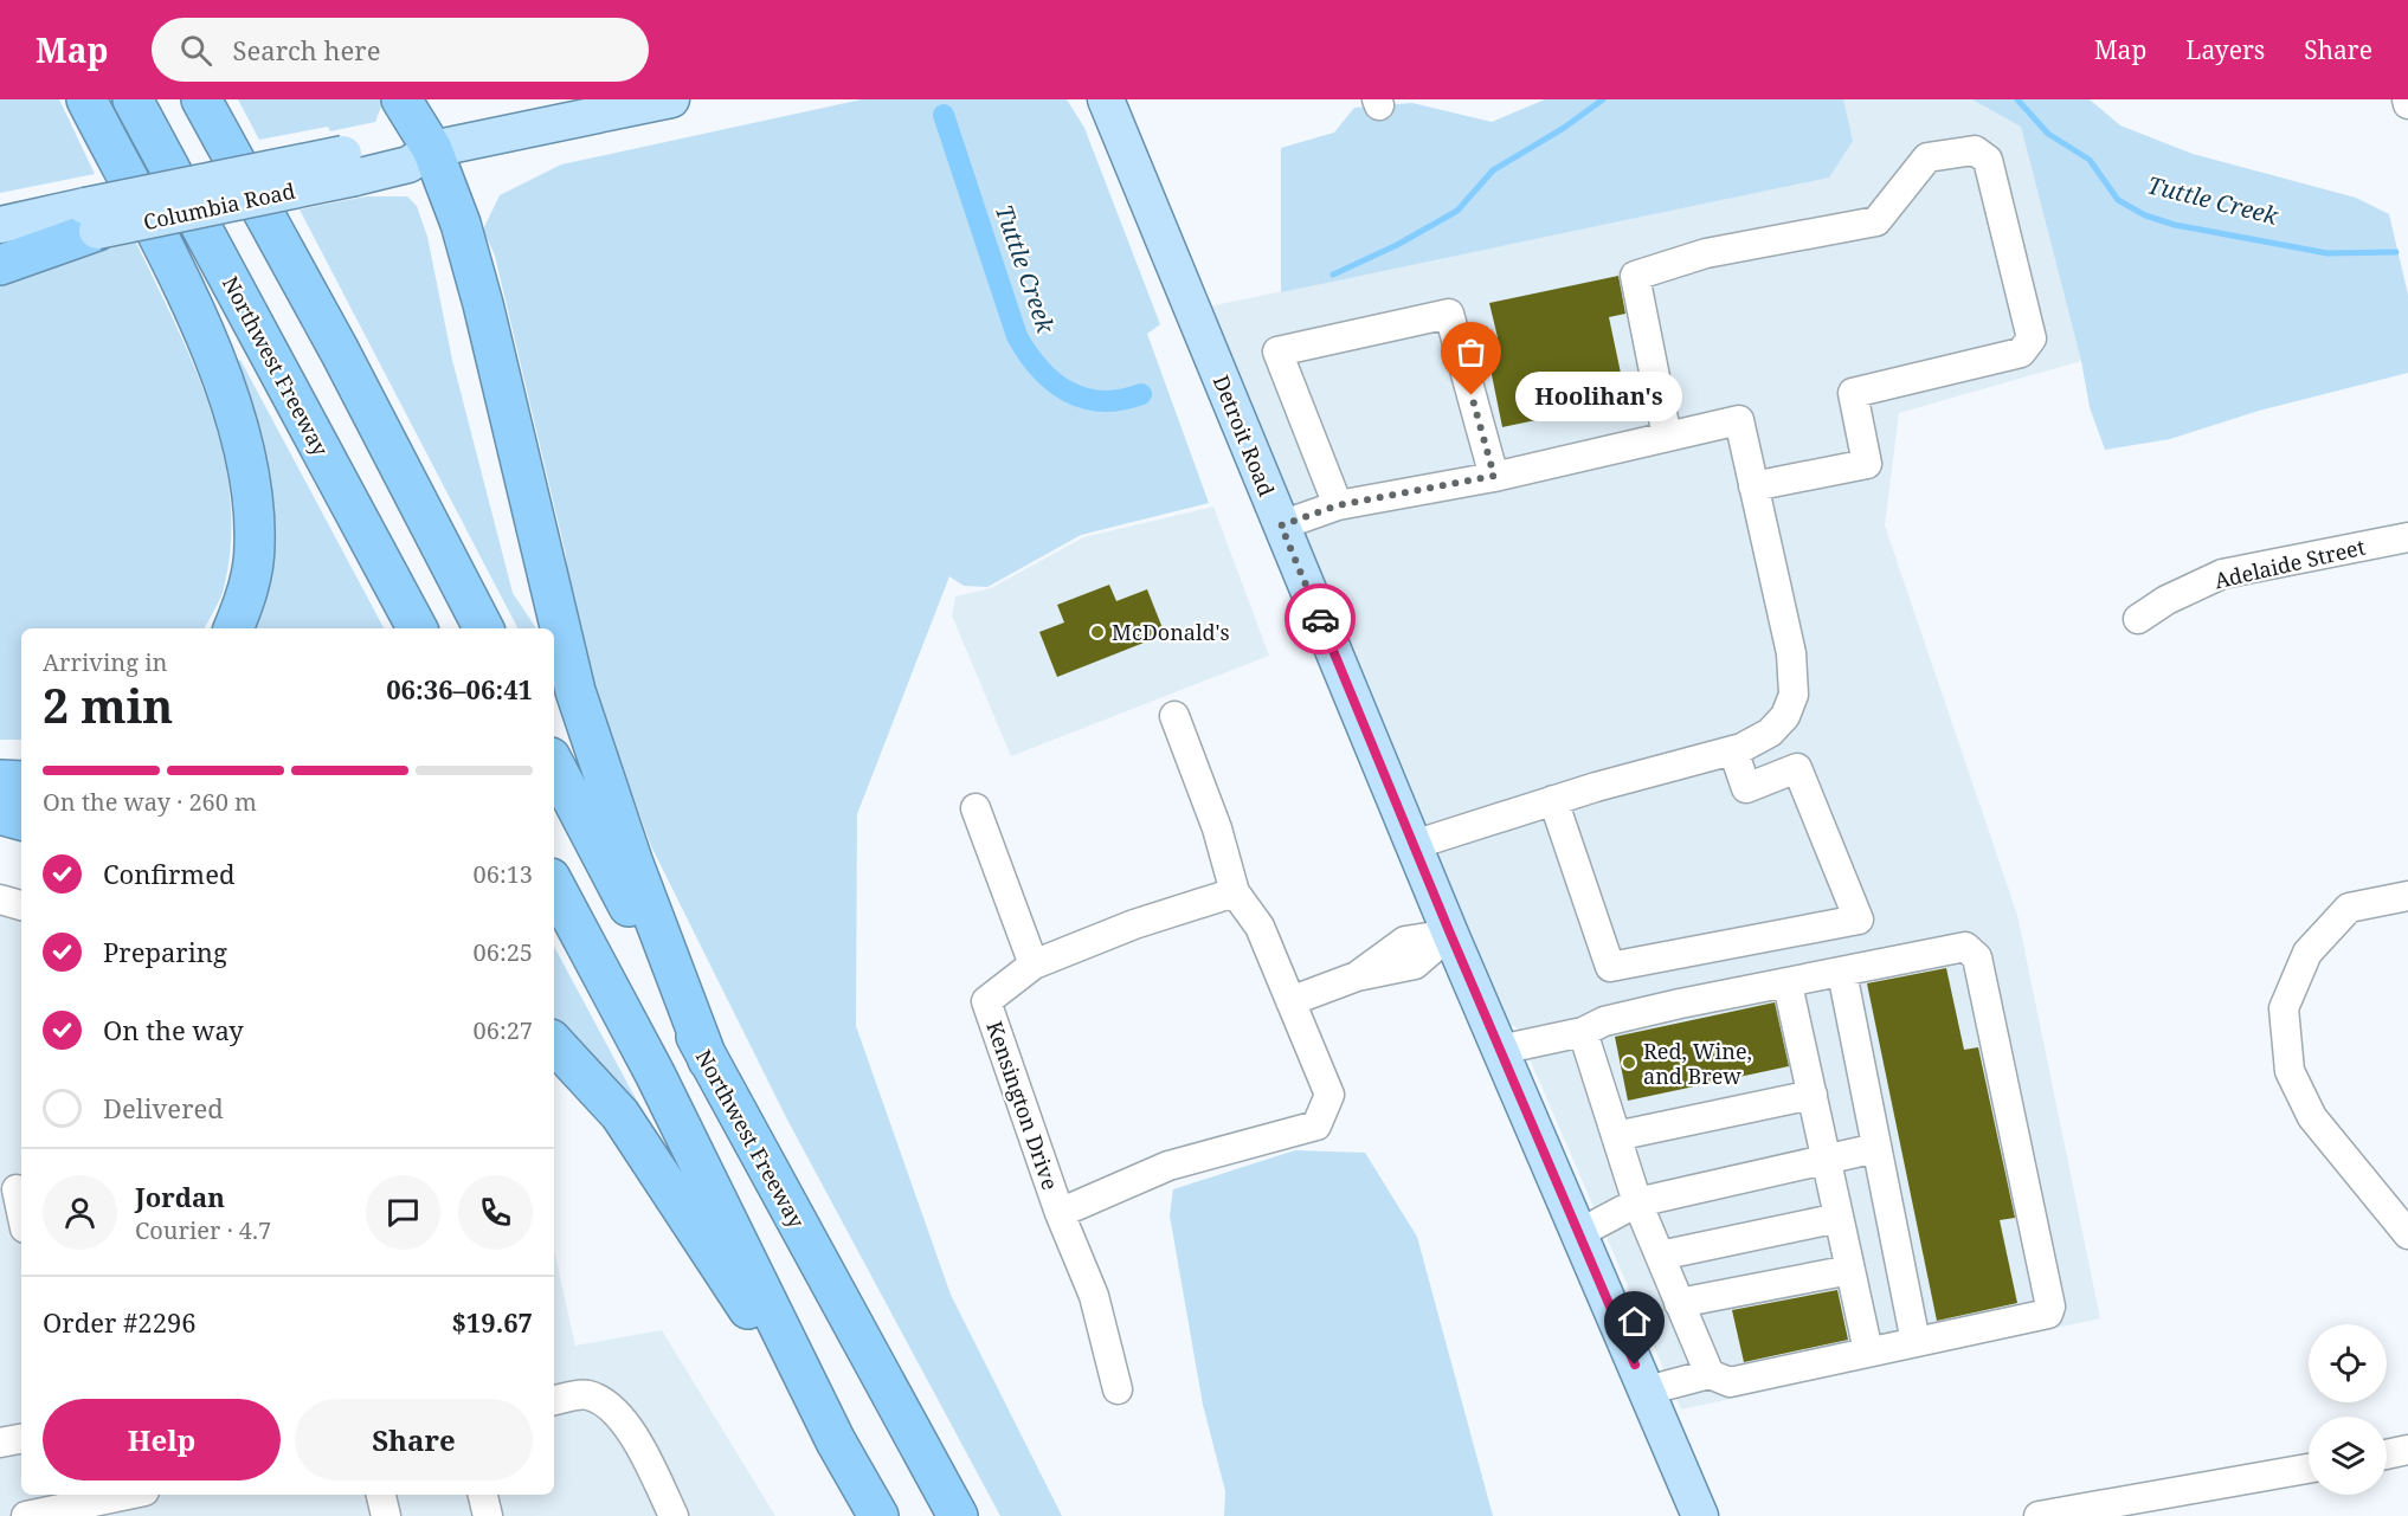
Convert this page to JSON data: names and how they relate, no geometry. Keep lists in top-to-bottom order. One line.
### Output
{"streets":{"highway":["Northwest Freeway"],"main road":["Columbia Road","Detroit Road"],"street":["Adelaide Street","Kensington Drive"]},"water":["Tuttle Creek"],"places":["Hoolihan's","McDonald's","Red, Wine, and Brew"],"page":{"header":"Map","search":"Search here","nav":["Map","Layers","Share"],"bubble":"Hoolihan's","heading":["2 min","Arriving in","06:36–06:41"],"panel":["Jordan","Courier · 4.7","Order #2296","$19.67"],"bar":"On the way · 260 m","list":[["Confirmed","06:13"],["Preparing","06:25"],["On the way","06:27"],"Delivered"],"buttons":["Help","Share"]}}
